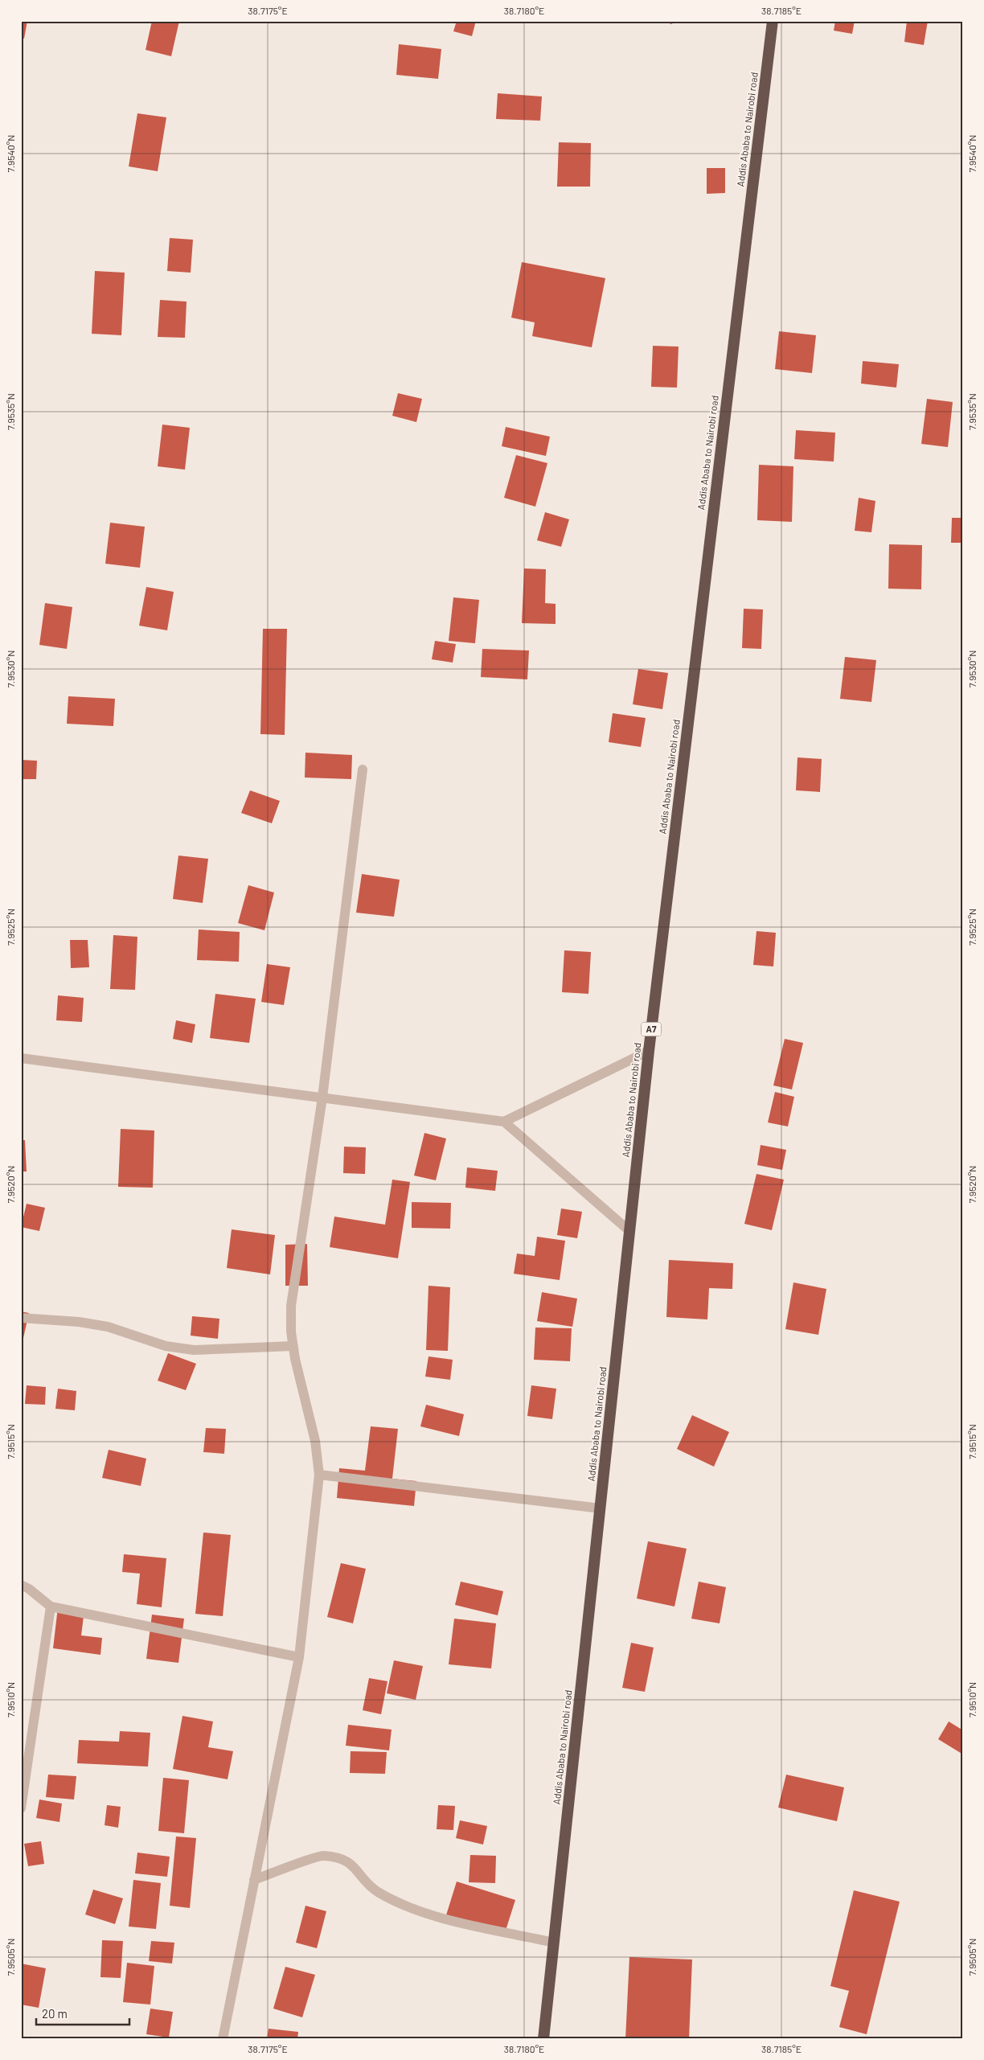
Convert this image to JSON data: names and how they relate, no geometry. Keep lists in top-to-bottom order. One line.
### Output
{"streets":{"highway":["Addis Ababa to Nairobi road","A7"]},"scale_bar":"20 m","coordinates":["38.7175°E","38.7180°E","38.7185°E","7.9540°N","7.9535°N","7.9530°N","7.9525°N","7.9520°N","7.9515°N","7.9510°N","7.9505°N"]}
